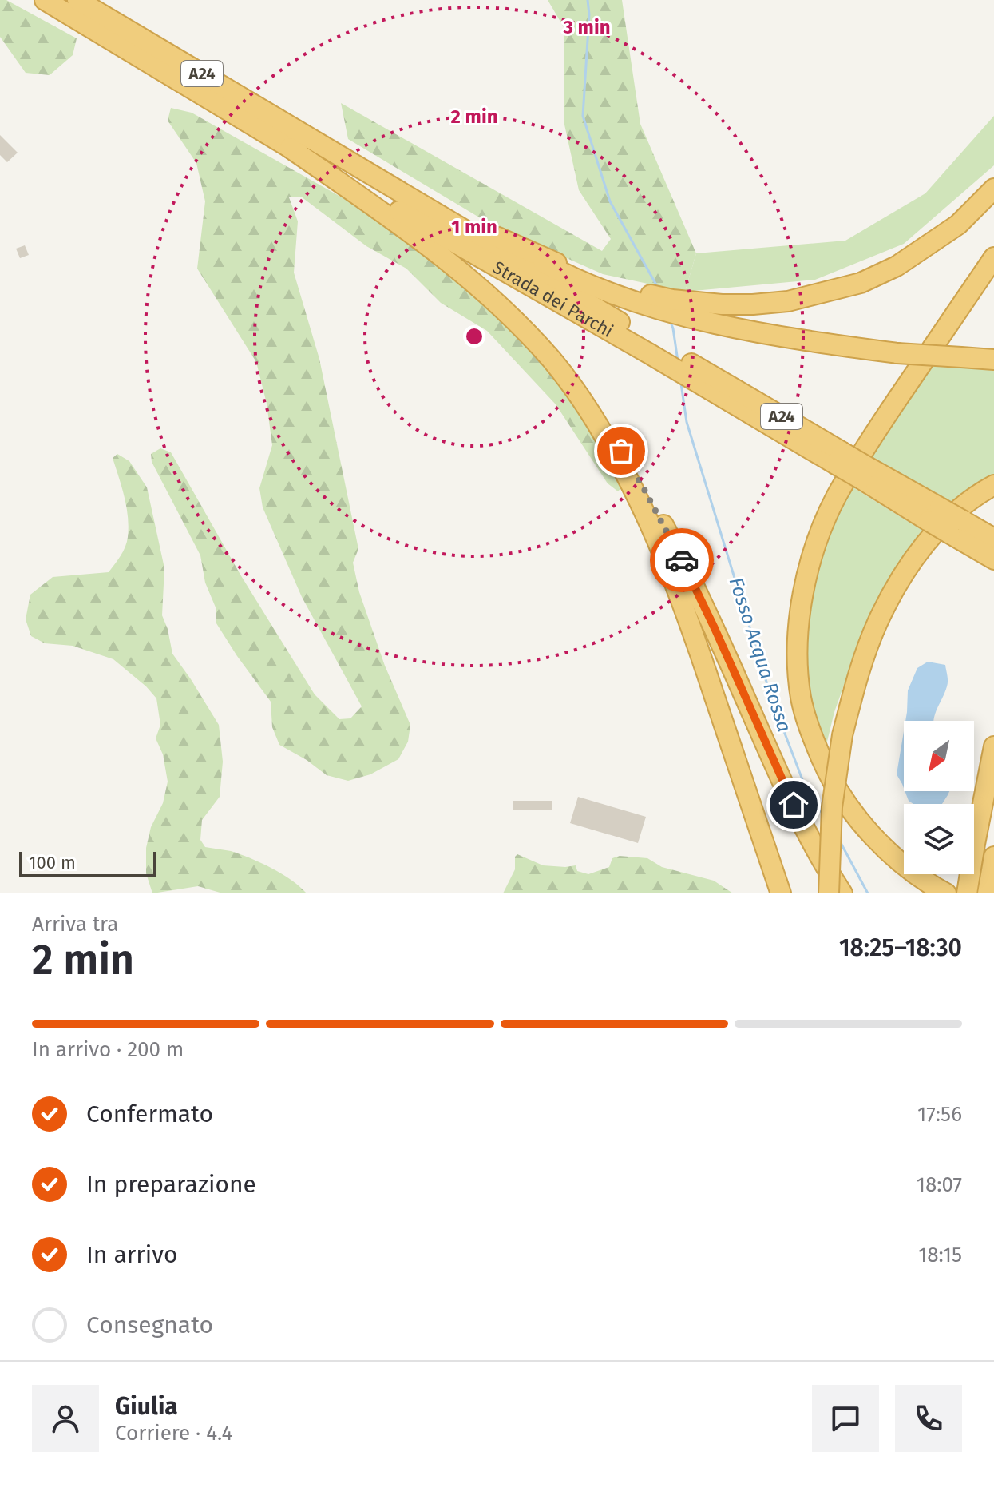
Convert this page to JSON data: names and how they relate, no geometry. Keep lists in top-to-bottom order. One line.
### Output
{"streets":{"highway":["A24","Strada dei Parchi"]},"water":["Fosso Acqua Rossa"],"scale_bar":"100 m","north":"bottom left","page":{"scale":"100 m","heading":["2 min","Arriva tra","18:25–18:30"],"panel":["Giulia","Corriere · 4.4"],"bar":"In arrivo · 200 m","list":[["Confermato","17:56"],["In preparazione","18:07"],["In arrivo","18:15"],"Consegnato"]},"rings":["3 min","2 min","1 min"]}
